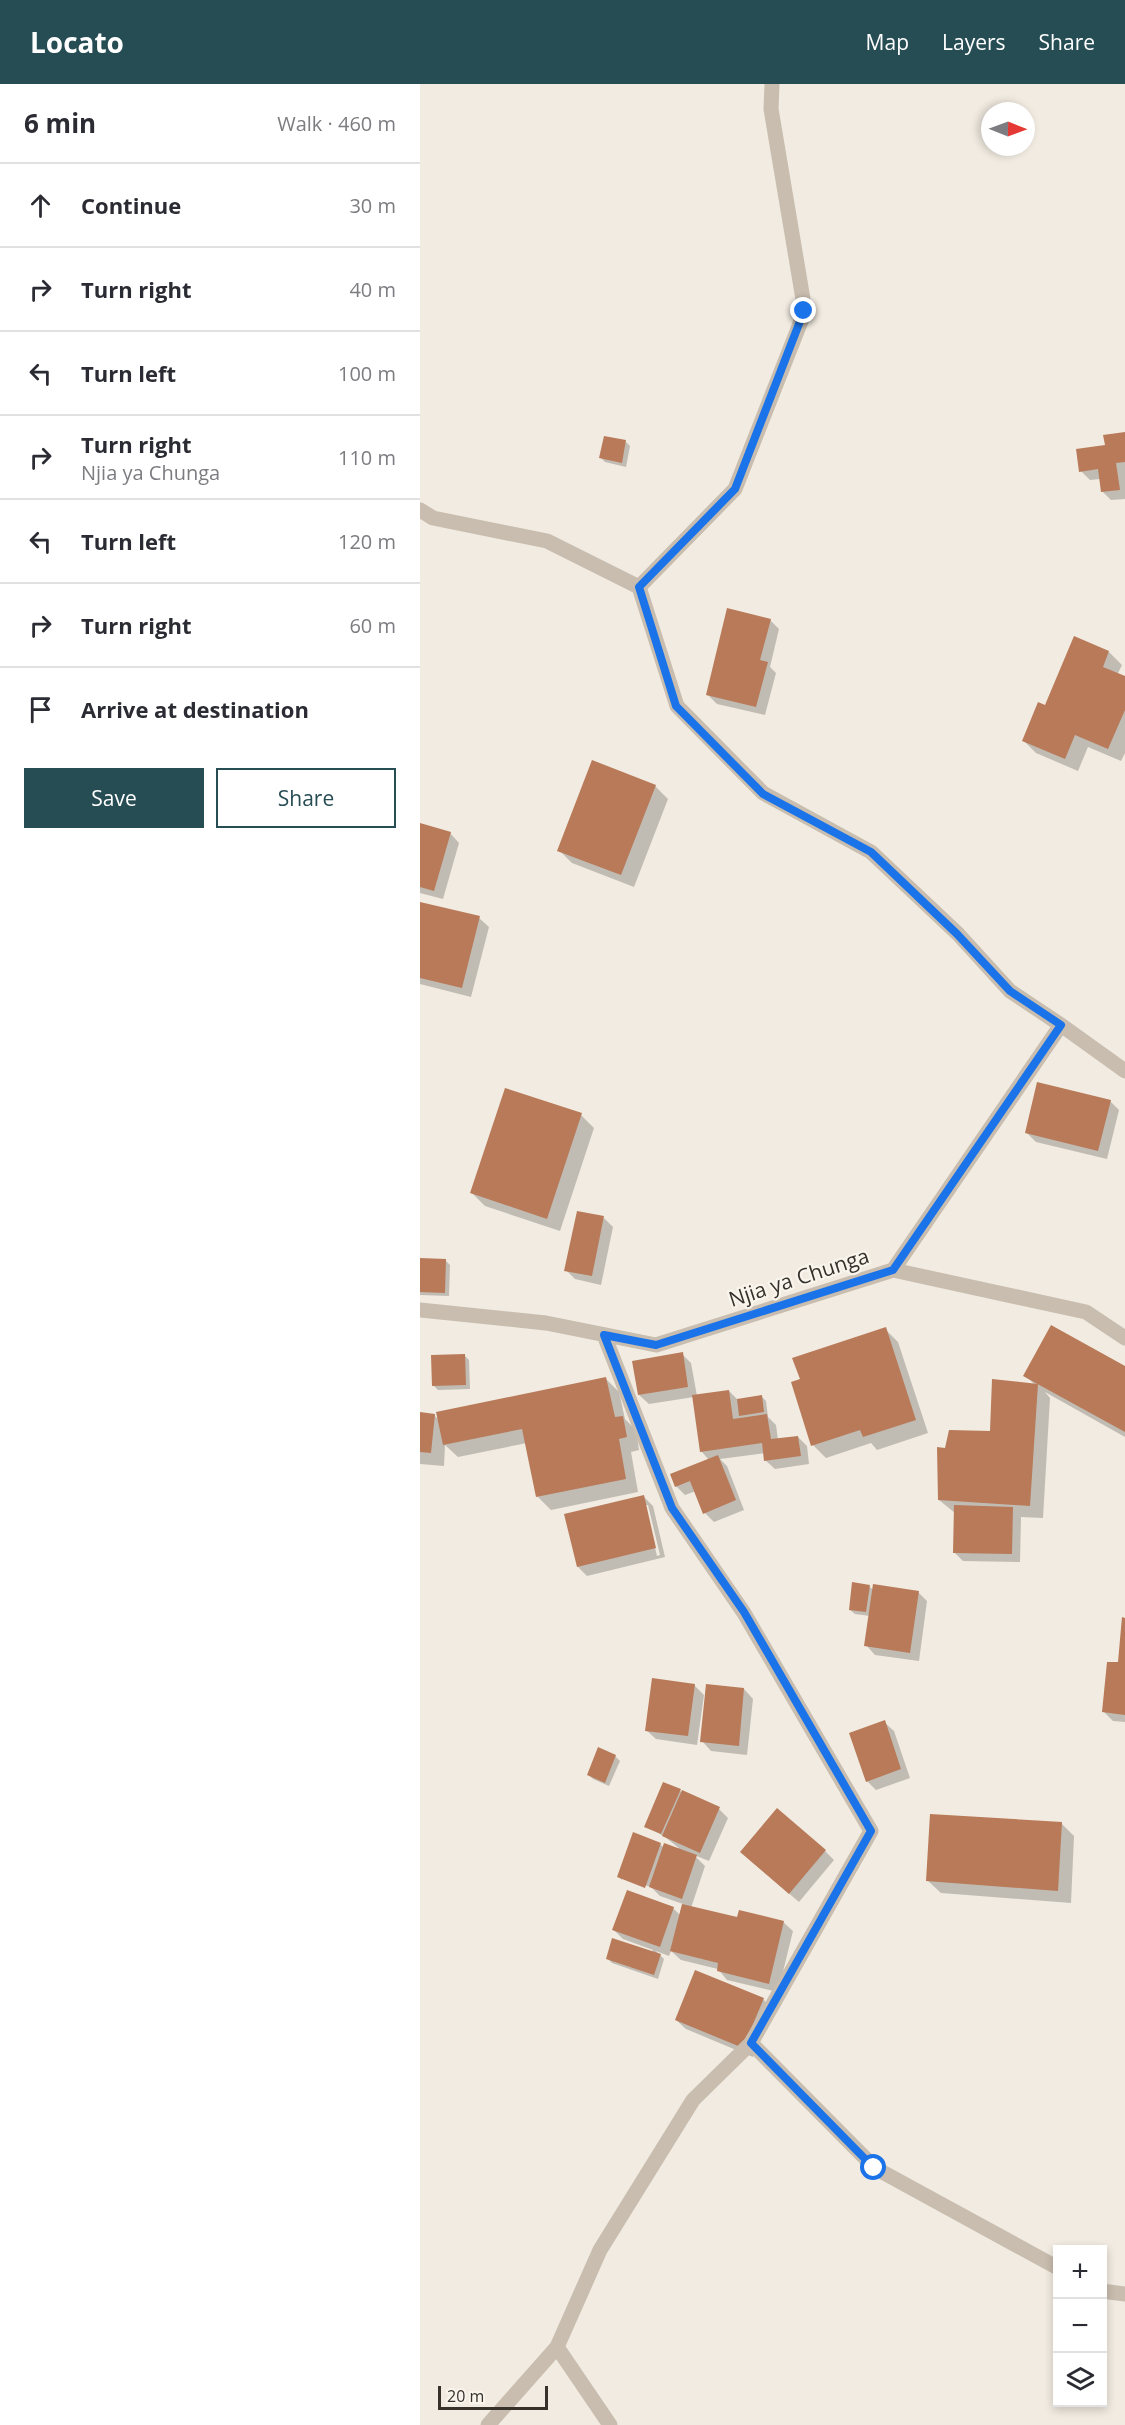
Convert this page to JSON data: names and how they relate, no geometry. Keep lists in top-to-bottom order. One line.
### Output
{"streets":{"street":["Njia ya Chunga"]},"scale_bar":"20 m","north":"right","page":{"header":"Locato","nav":["Map","Layers","Share"],"heading":["6 min","Walk · 460 m"],"list":[["Continue","30 m"],["Turn right","40 m"],["Turn left","100 m"],["Turn right","Njia ya Chunga","110 m"],["Turn left","120 m"],["Turn right","60 m"],"Arrive at destination"],"buttons":["Save","Share"],"map_buttons":["+","−"],"scale":"20 m"}}
